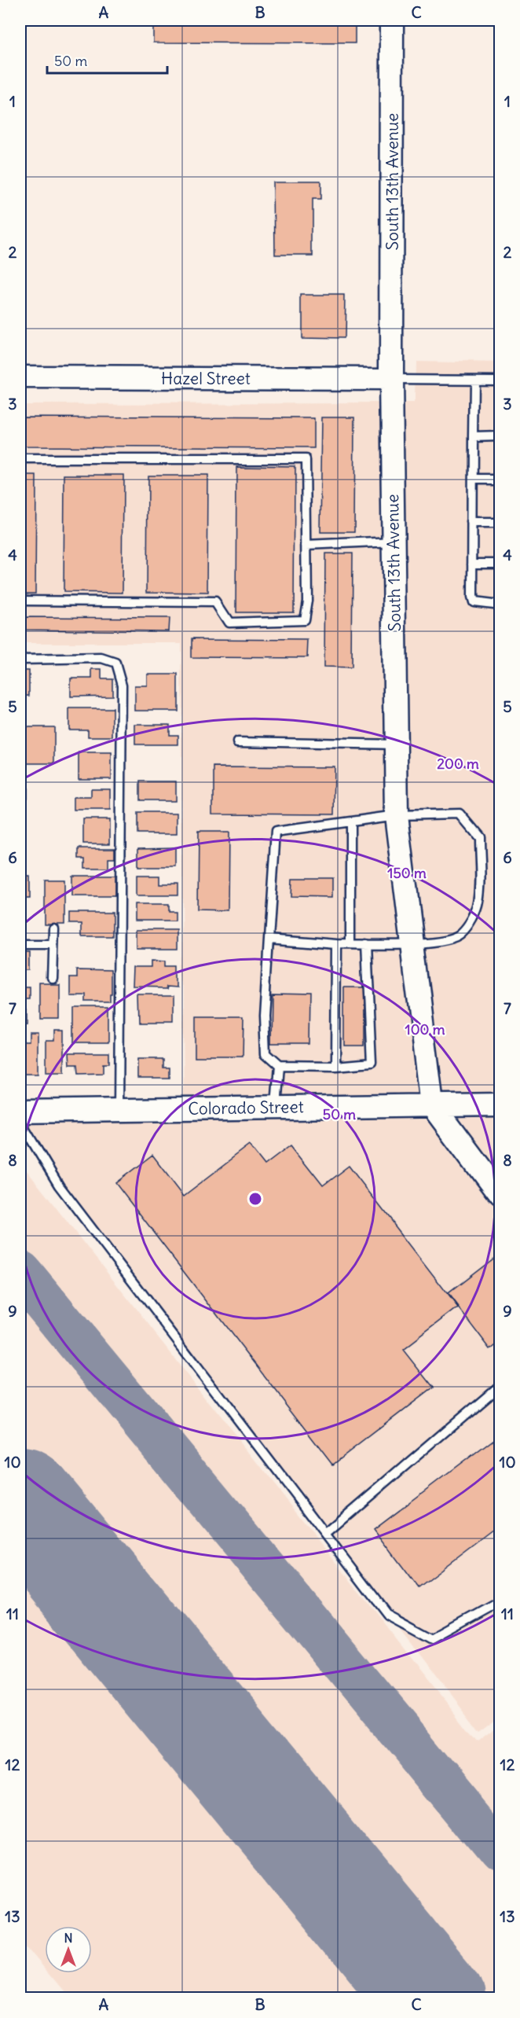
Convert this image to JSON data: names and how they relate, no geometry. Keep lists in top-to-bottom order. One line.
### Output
{"streets":{"main road":["South 13th Avenue","Hazel Street","Colorado Street"]},"crossings":[["South 13th Avenue","Hazel Street"],["South 13th Avenue","Colorado Street"]],"scale_bar":"50 m","north":"top","grid":{"columns":["A","B","C"],"rows":["1","2","3","4","5","6","7","8","9","10","11","12","13"]},"rings":["200 m","150 m","100 m","50 m"]}
